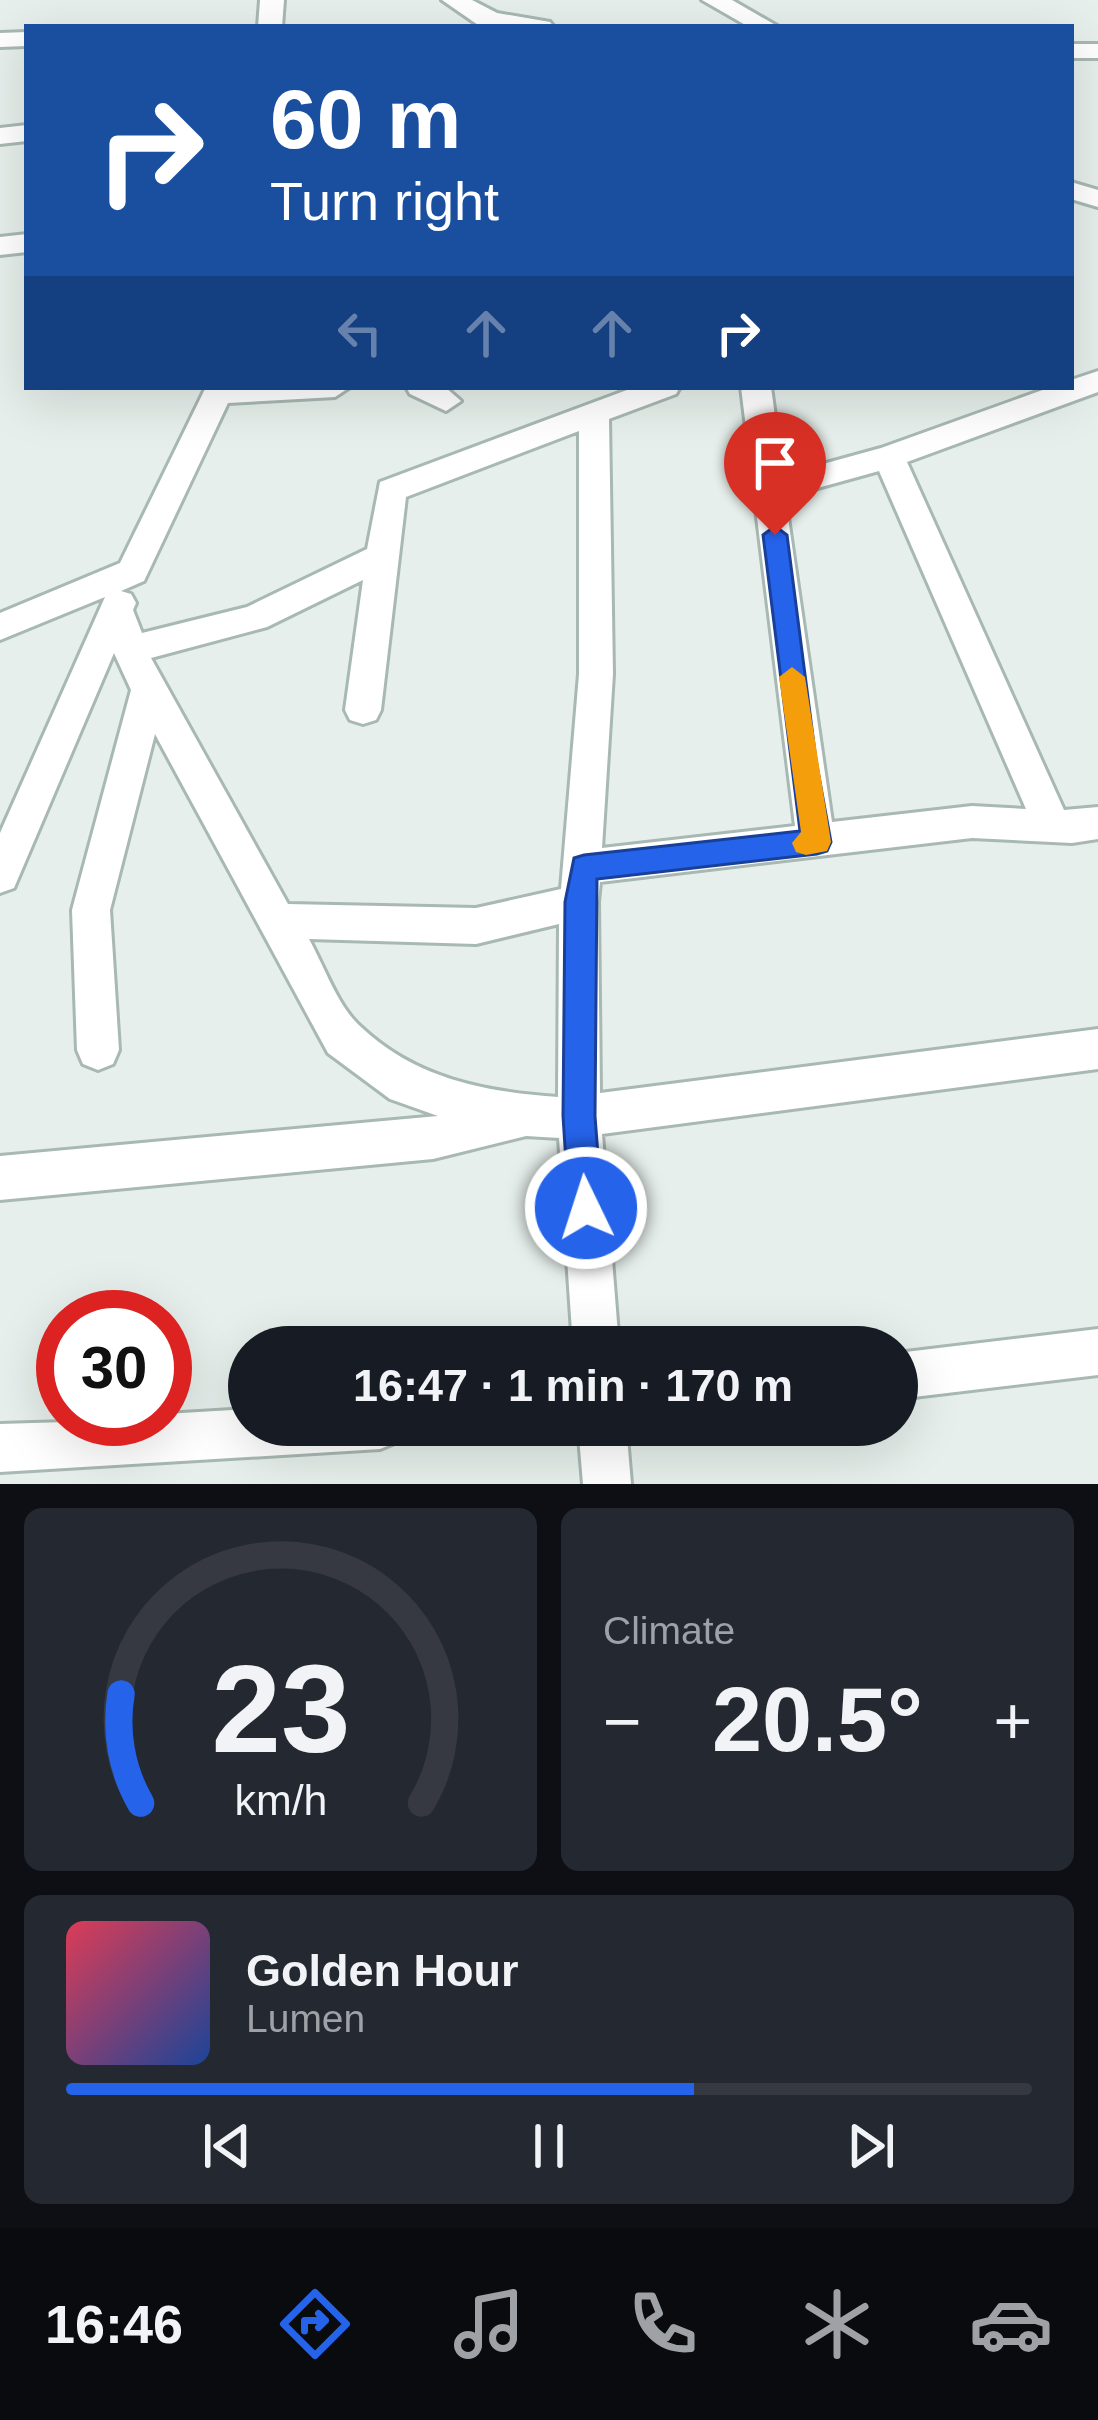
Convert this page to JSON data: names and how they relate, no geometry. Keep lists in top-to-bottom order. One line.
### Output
{"page":{"turn":["60 m","Turn right"],"limit":"30","trip":"16:47 · 1 min · 170 m","tile":"Climate","heat":["−","20.5°","+"],"song":["Golden Hour","Lumen"],"tabs":"16:46","gauge":["23","km/h"]}}
